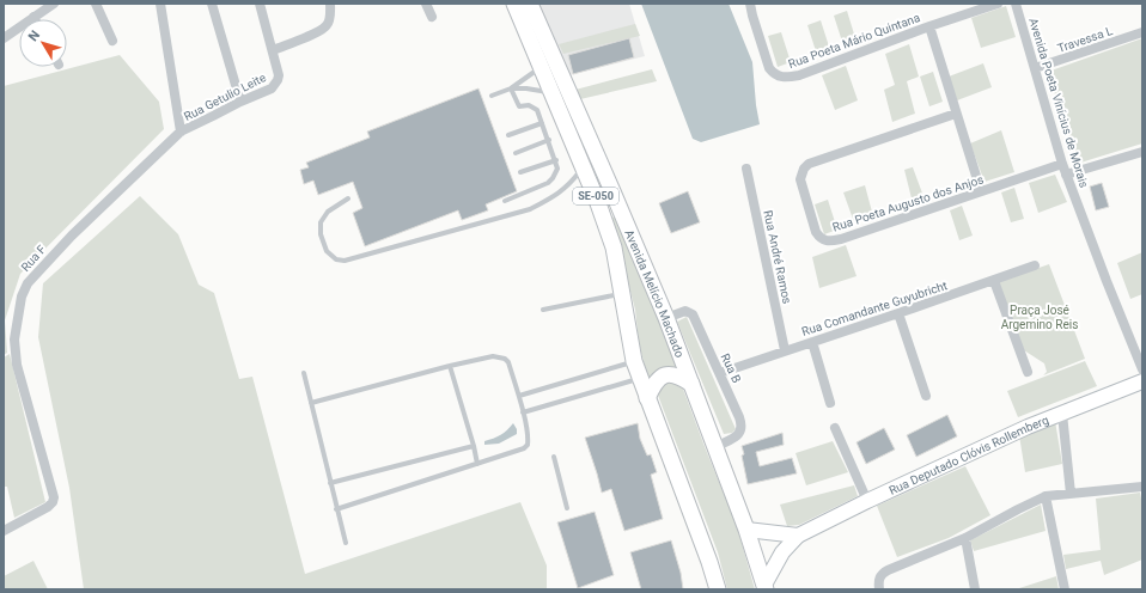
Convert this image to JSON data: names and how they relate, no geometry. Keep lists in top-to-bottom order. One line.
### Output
{"streets":{"main road":["SE-050","Avenida Melício Machado"],"street":["Travessa L","Rua Poeta Mário Quintana","Rua Getulio Leite","Avenida Poeta Vinícius de Morais","Rua Poeta Augusto dos Anjos","Rua André Ramos","Rua F","Rua Comandante Guyubricht","Rua B","Rua Deputado Clóvis Rollemberg"]},"crossings":[["Travessa L","Avenida Poeta Vinícius de Morais"],["Rua Getulio Leite","Rua F"],["Avenida Poeta Vinícius de Morais","Rua Poeta Augusto dos Anjos"],["Rua André Ramos","Rua Comandante Guyubricht"],["Avenida Melício Machado","Rua B"],["Avenida Melício Machado","Rua Deputado Clóvis Rollemberg"],["Rua Comandante Guyubricht","Rua B"]],"parks":["Praça José Argemino Reis"],"north":"top left"}
